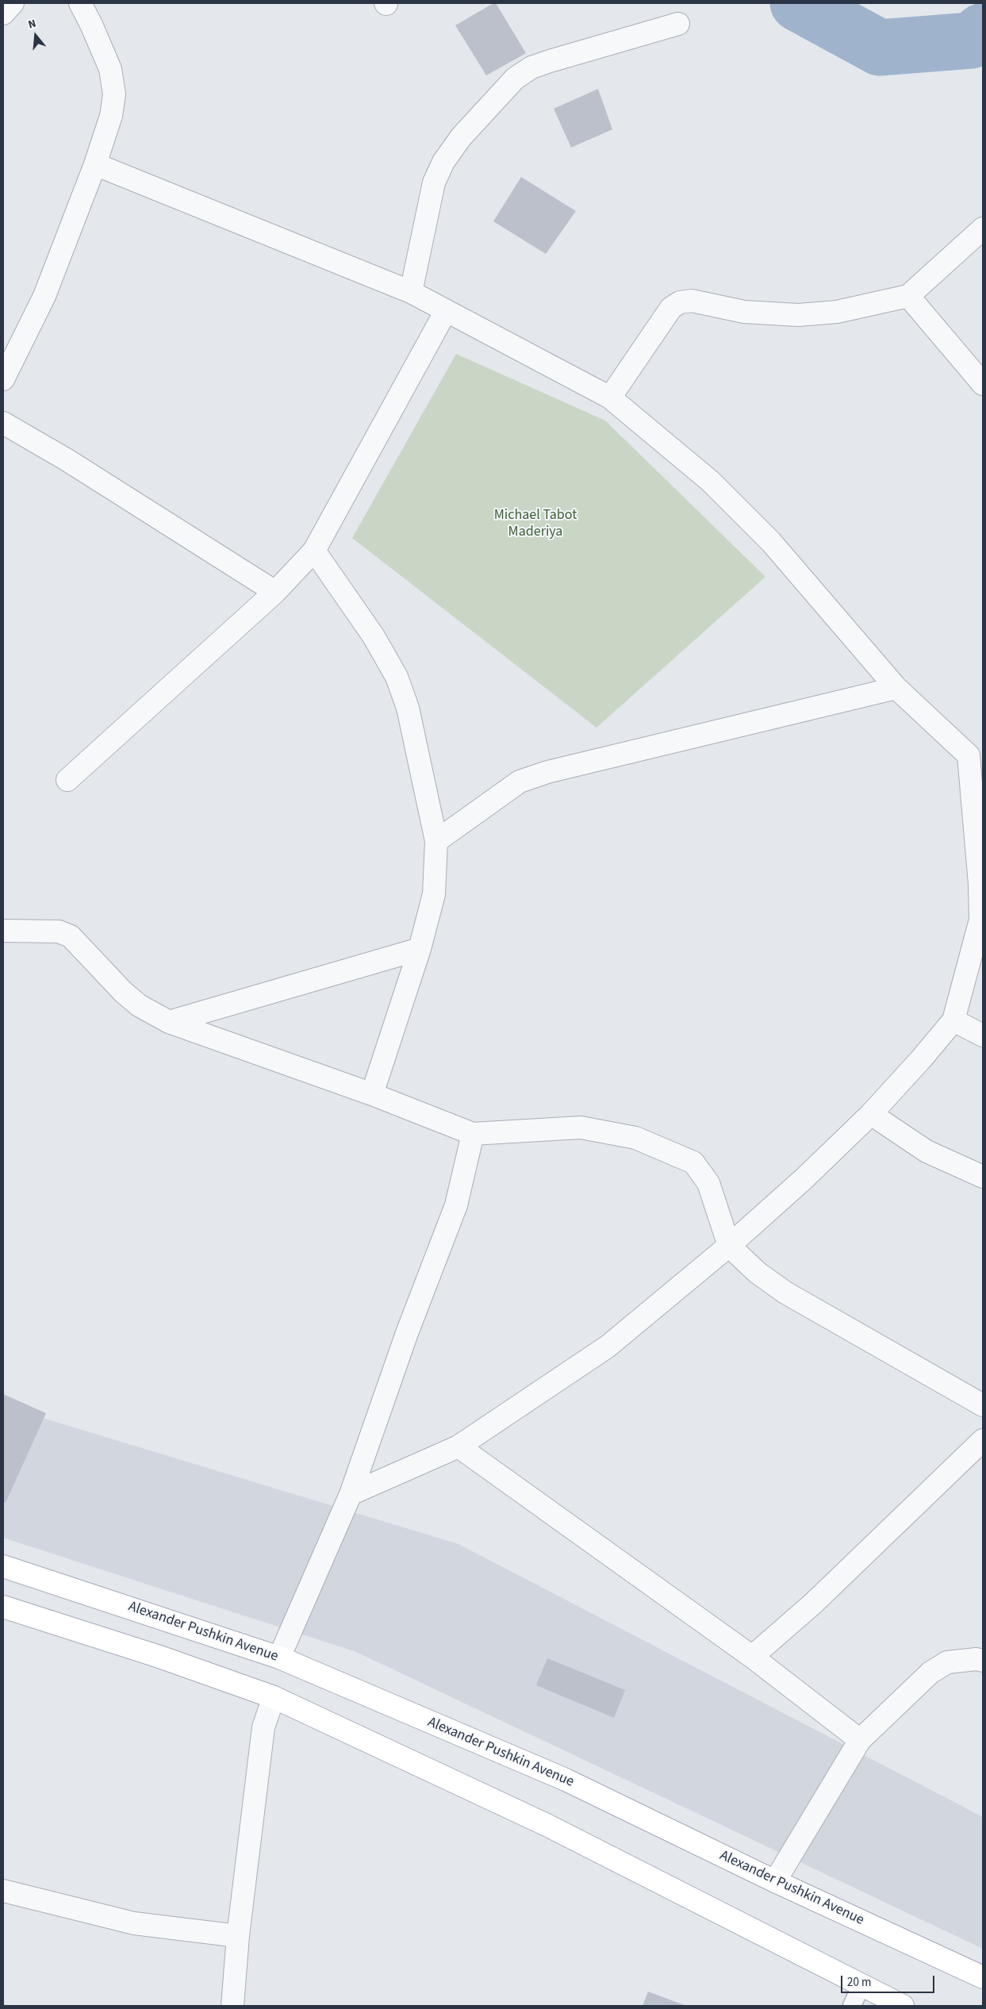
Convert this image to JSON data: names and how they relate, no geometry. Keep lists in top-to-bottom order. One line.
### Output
{"streets":{"main road":["Alexander Pushkin Avenue"]},"parks":["Michael Tabot Maderiya"],"scale_bar":"20 m","north":"top"}
